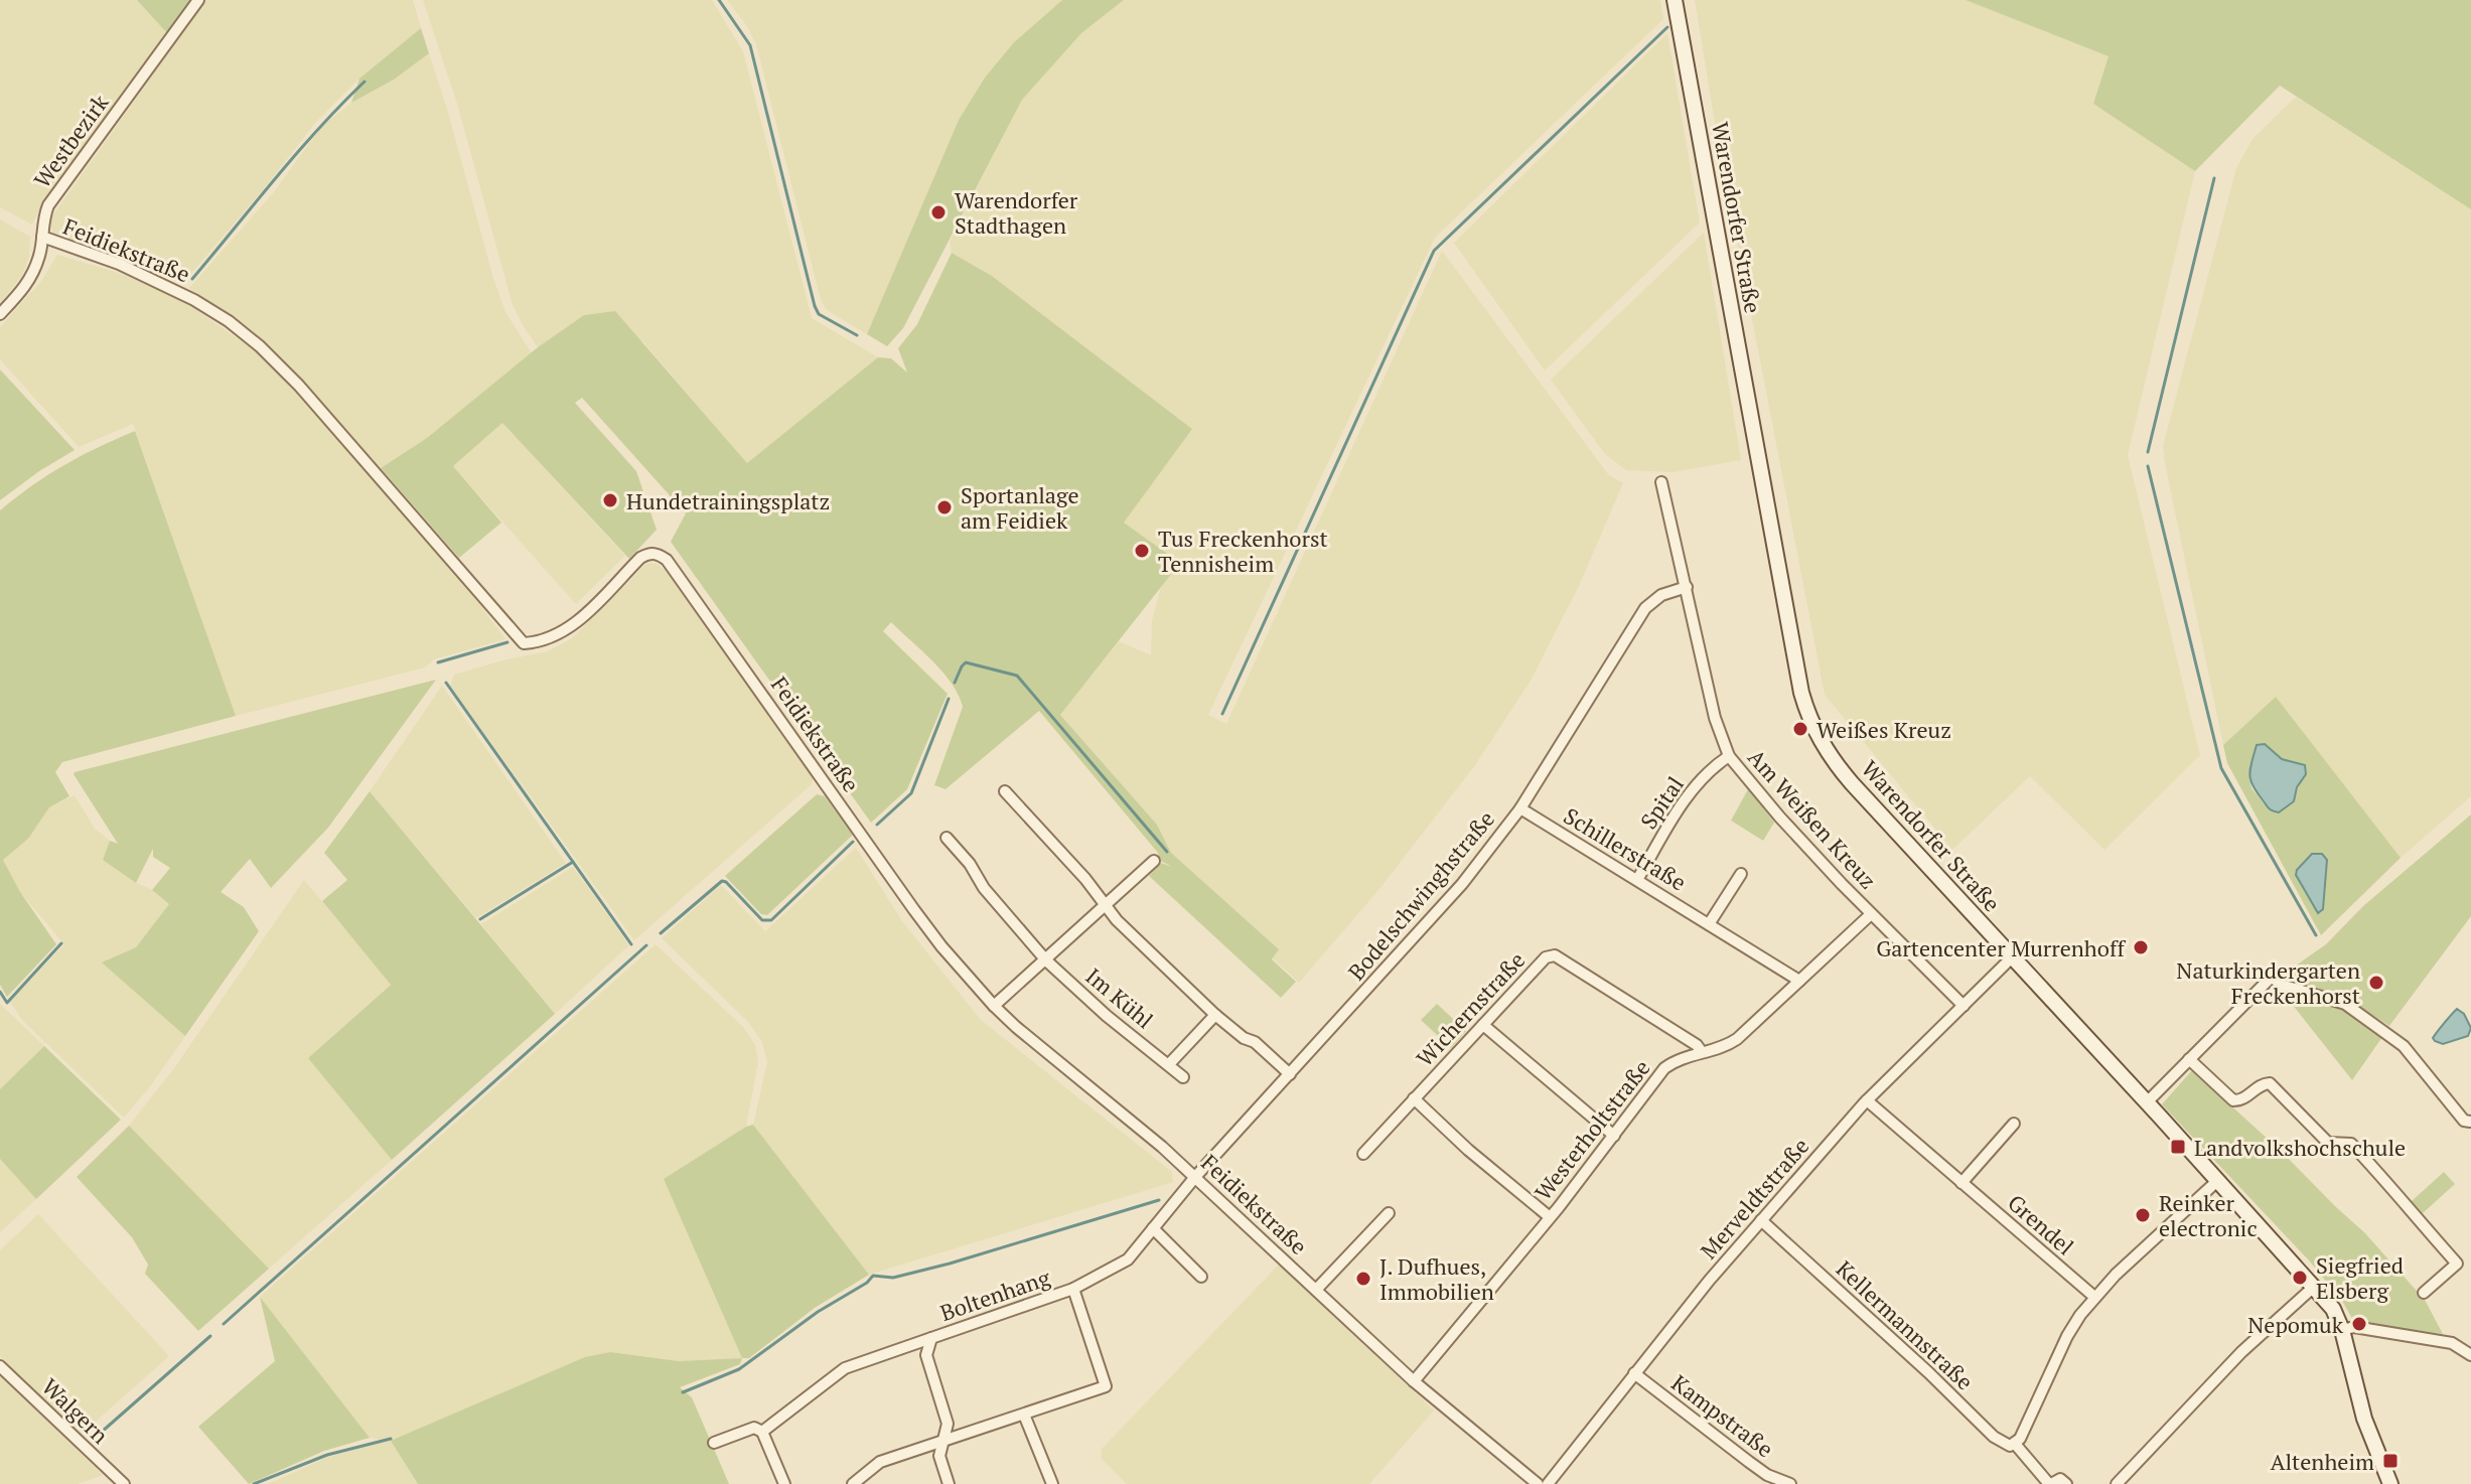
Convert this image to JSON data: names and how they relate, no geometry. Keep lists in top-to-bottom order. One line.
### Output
{"streets":{"main road":["Warendorfer Straße"],"street":["Westbezirk","Feidiekstraße","Spital","Am Weißen Kreuz","Schillerstraße","Bodelschwinghstraße","Im Kühl","Wichernstraße","Westerholtstraße","Merveldtstraße","Grendel","Boltenhang","Kellermannstraße","Walgern","Kampstraße"]},"crossings":[["Westbezirk","Feidiekstraße"],["Warendorfer Straße","Merveldtstraße"],["Feidiekstraße","Bodelschwinghstraße"],["Feidiekstraße","Westerholtstraße"],["Feidiekstraße","Boltenhang"],["Spital","Am Weißen Kreuz"],["Spital","Schillerstraße"],["Am Weißen Kreuz","Bodelschwinghstraße"],["Am Weißen Kreuz","Westerholtstraße"],["Am Weißen Kreuz","Merveldtstraße"],["Schillerstraße","Bodelschwinghstraße"],["Schillerstraße","Westerholtstraße"],["Bodelschwinghstraße","Boltenhang"],["Wichernstraße","Westerholtstraße"],["Merveldtstraße","Grendel"],["Merveldtstraße","Kellermannstraße"],["Merveldtstraße","Kampstraße"]],"places":{"other":["Warendorfer Stadthagen","Hundetrainingsplatz","Sportanlage am Feidiek","Tus Freckenhorst Tennisheim","Weißes Kreuz","Gartencenter Murrenhoff","Naturkindergarten Freckenhorst","Reinker electronic","Siegfried Elsberg","J. Dufhues, Immobilien","Nepomuk"],"transit":["Landvolkshochschule","Altenheim"]}}
